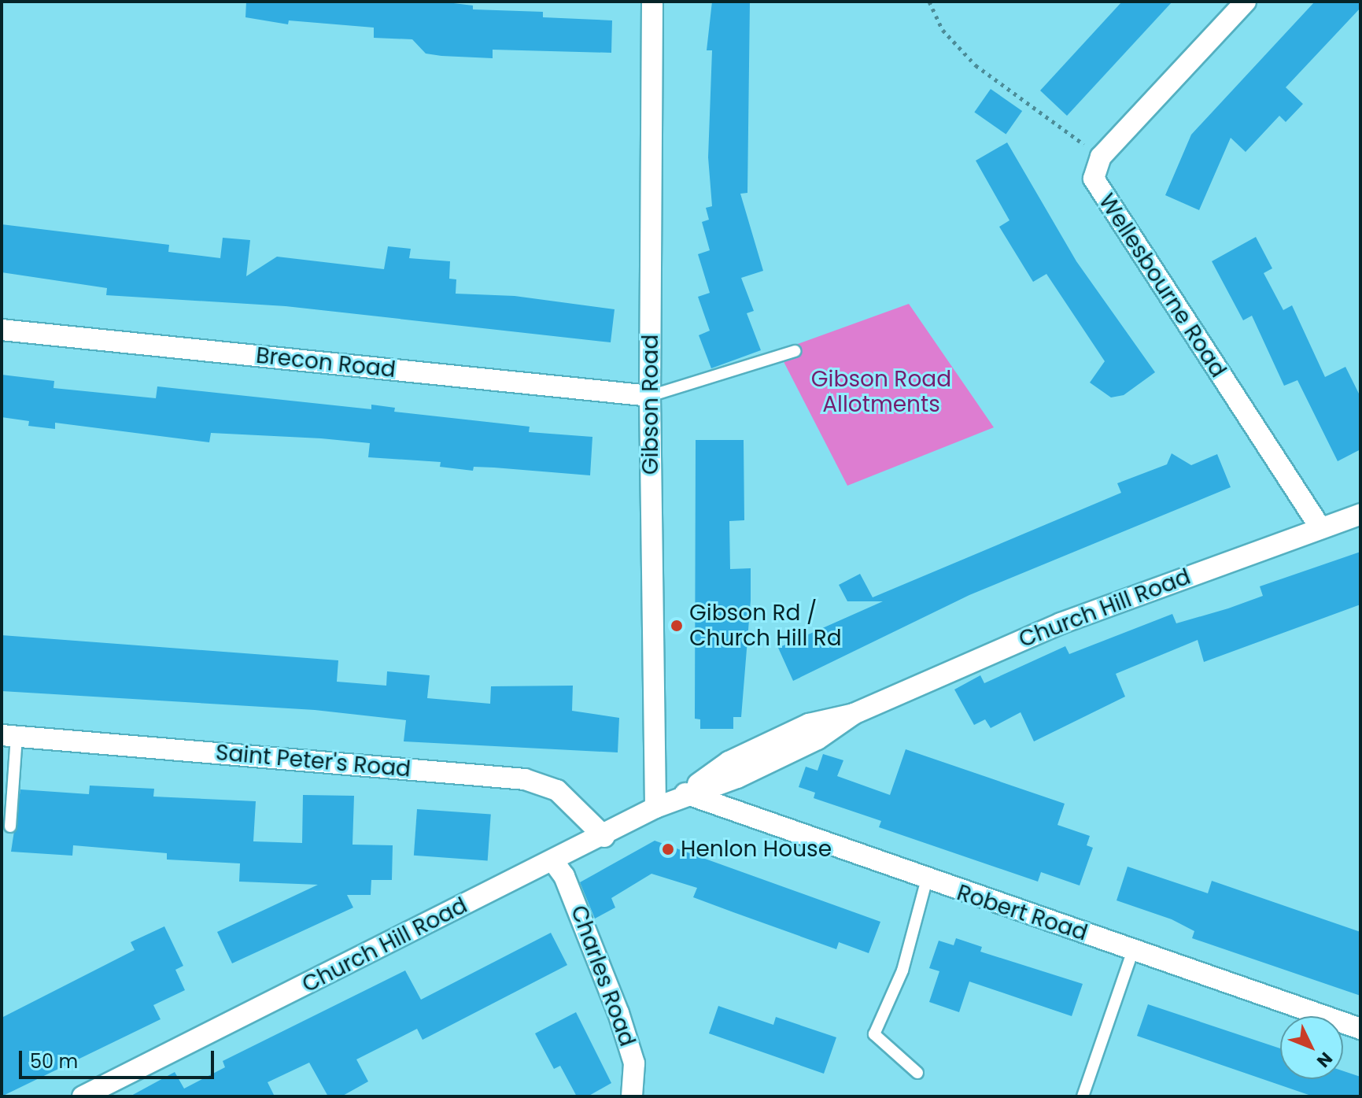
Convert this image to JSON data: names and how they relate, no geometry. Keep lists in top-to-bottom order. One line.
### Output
{"streets":{"street":["Wellesbourne Road","Brecon Road","Gibson Road","Church Hill Road","Saint Peter's Road","Robert Road","Charles Road"]},"crossings":[["Wellesbourne Road","Church Hill Road"],["Brecon Road","Gibson Road"],["Gibson Road","Church Hill Road"],["Church Hill Road","Saint Peter's Road"],["Church Hill Road","Robert Road"],["Church Hill Road","Charles Road"]],"parks":["Gibson Road Allotments"],"places":["Gibson Rd / Church Hill Rd","Henlon House"],"scale_bar":"50 m","north":"bottom right"}
